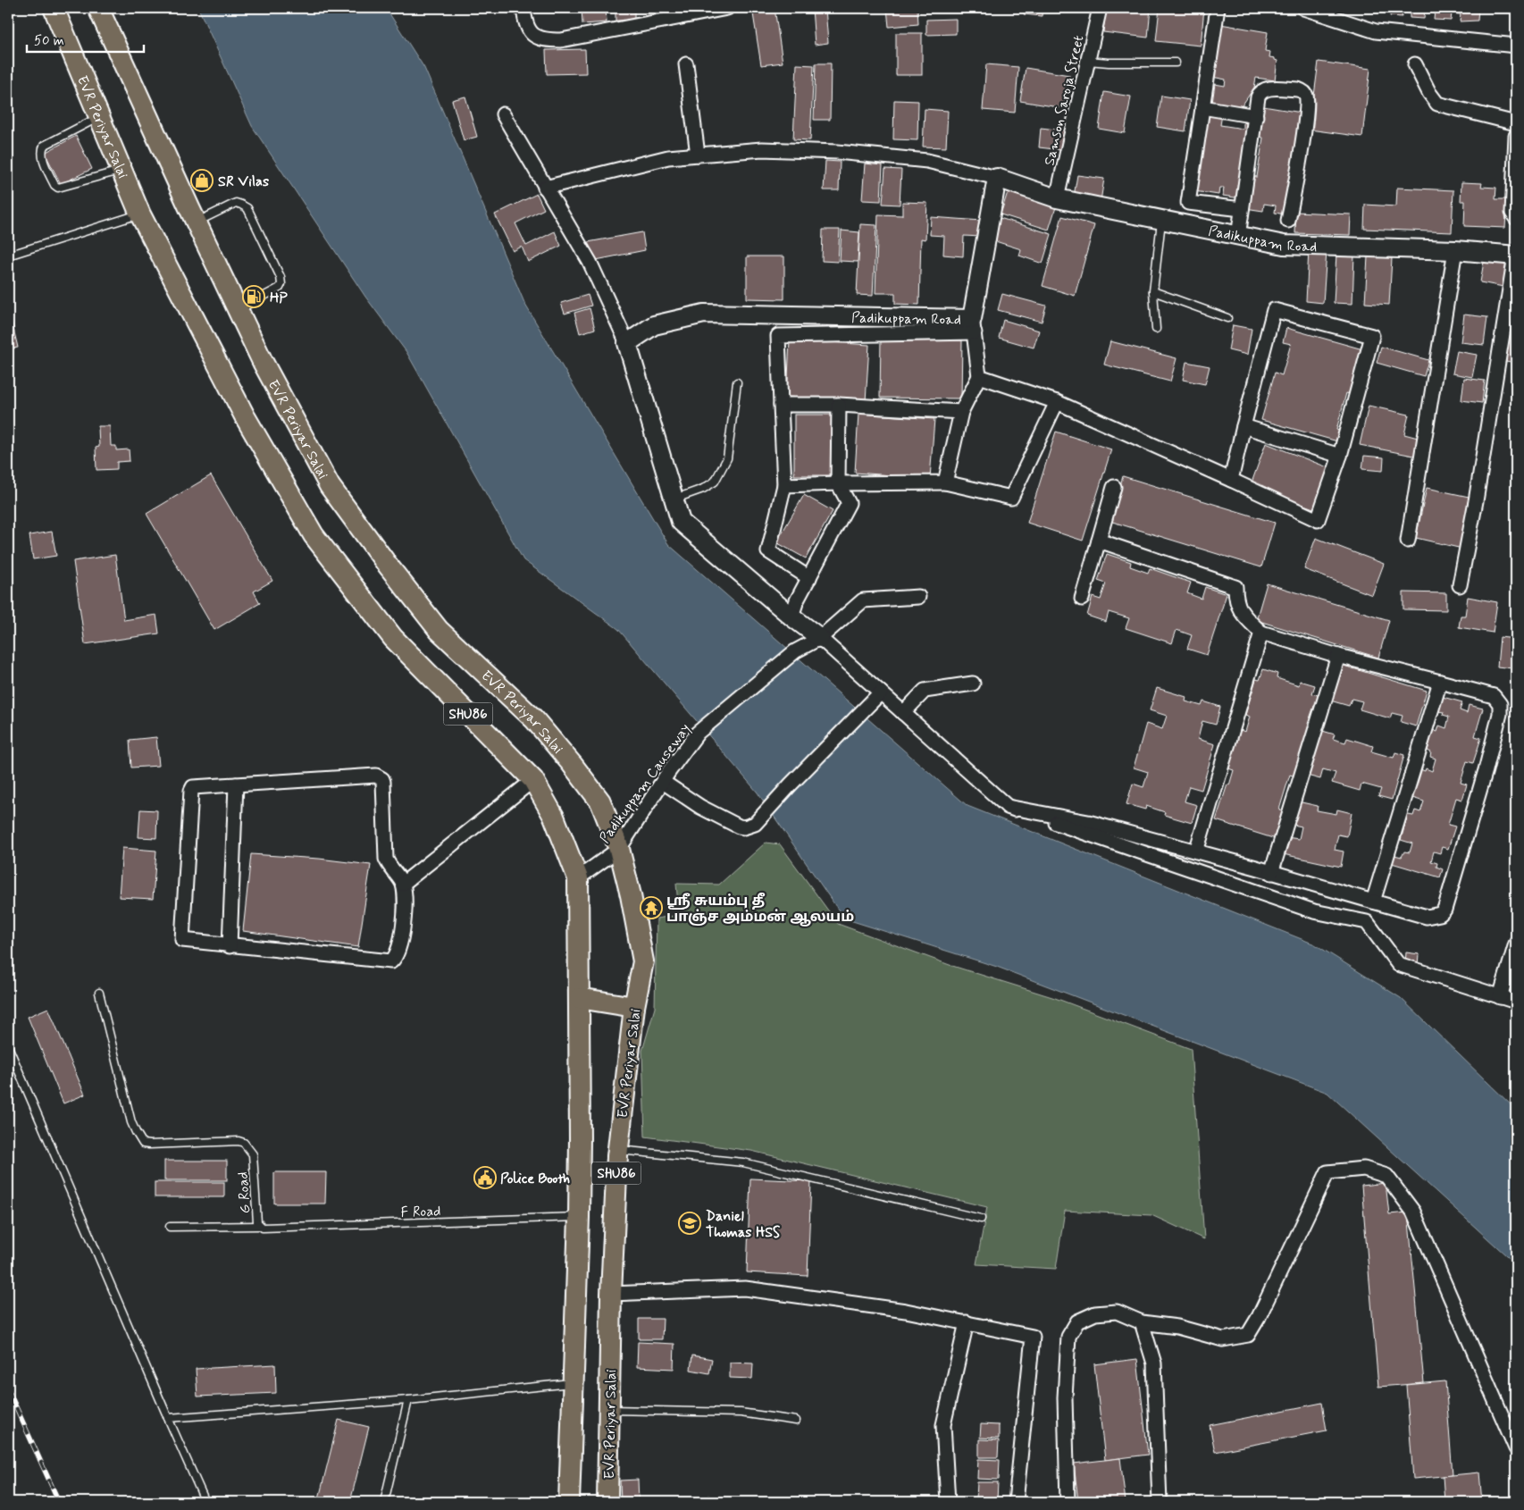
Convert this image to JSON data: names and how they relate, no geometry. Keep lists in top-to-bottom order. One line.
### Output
{"streets":{"main road":["EVR Periyar Salai","SHU86"],"street":["Samson Saroja Street","Padikuppam Road","Padikuppam Causeway"],"lane":["G Road","F Road"]},"crossings":[["Samson Saroja Street","Padikuppam Road"],["EVR Periyar Salai","Padikuppam Causeway"],["EVR Periyar Salai","F Road"],["G Road","F Road"]],"places":{"shop":["SR Vilas"],"fuel station":["HP"],"temple":["ஶ்ரீ சுயம்பு தீ பாஞ்ச அம்மன் ஆலயம்"],"public building":["Police Booth"],"school or university":["Daniel Thomas HSS"]},"scale_bar":"50 m"}
